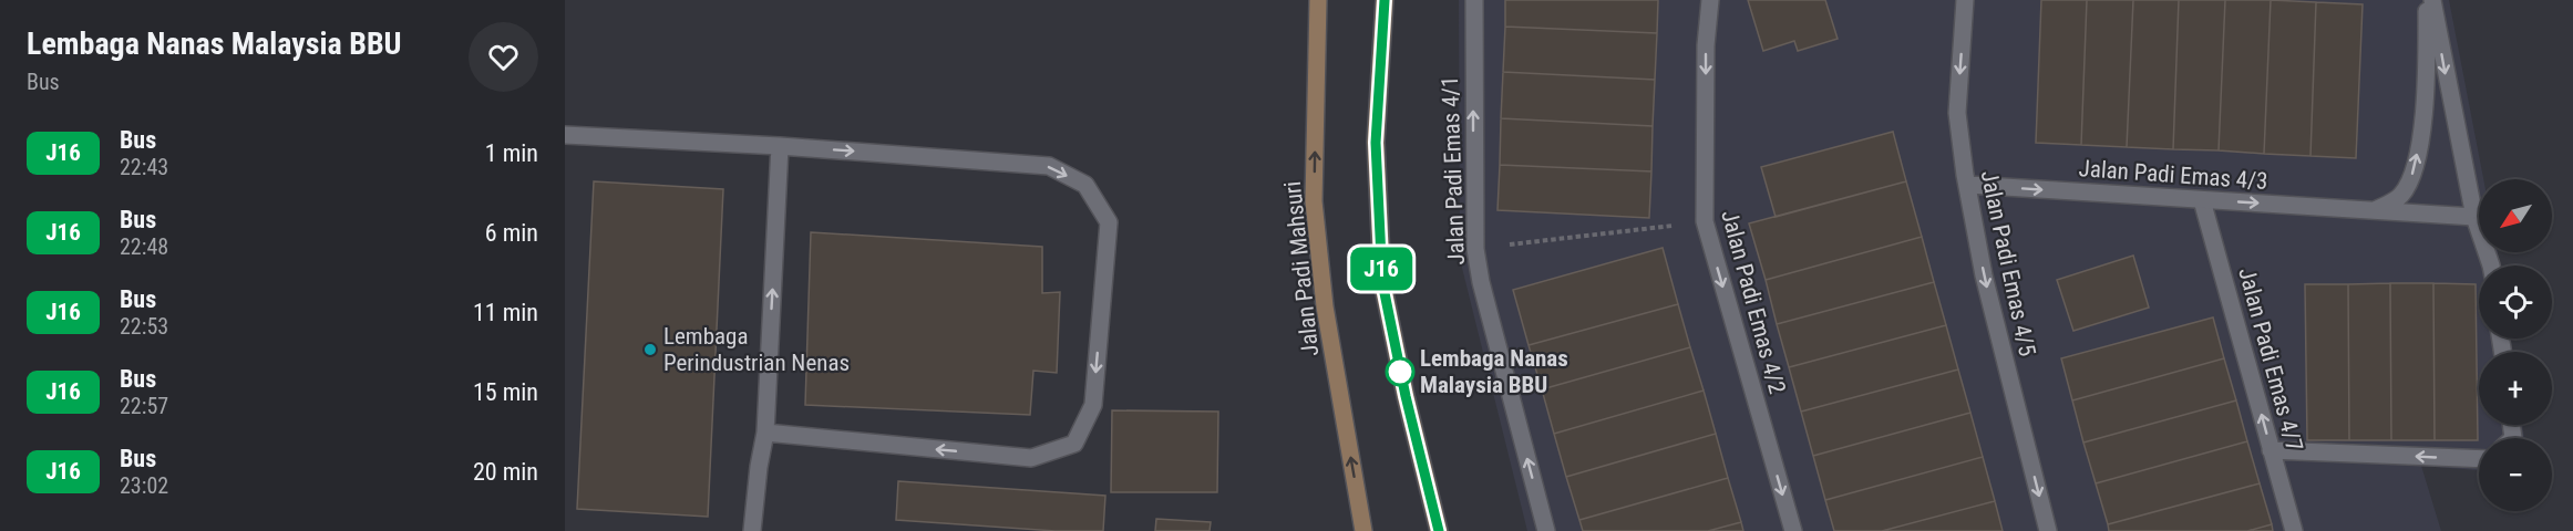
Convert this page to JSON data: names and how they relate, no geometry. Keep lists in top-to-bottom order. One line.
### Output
{"streets":{"main road":["Jalan Padi Mahsuri"],"street":["Jalan Padi Emas 4/1","Jalan Padi Emas 4/3","Jalan Padi Emas 4/5","Jalan Padi Emas 4/2","Jalan Padi Emas 4/7"]},"crossings":[["Jalan Padi Emas 4/3","Jalan Padi Emas 4/5"],["Jalan Padi Emas 4/3","Jalan Padi Emas 4/7"]],"one_way":["Jalan Padi Emas 4/1","Jalan Padi Emas 4/3","Jalan Padi Emas 4/5","Jalan Padi Emas 4/2","Jalan Padi Emas 4/7"],"places":["Lembaga Perindustrian Nenas","Lembaga Nanas Malaysia BBU"],"lines":["bus line J16"],"north":"bottom left","page":{"heading":["Lembaga Nanas Malaysia BBU","Bus"],"on_map":"J16","list":[{"mark":"J16","name":"Bus","note":"22:43","value":"1 min"},{"mark":"J16","name":"Bus","note":"22:48","value":"6 min"},{"mark":"J16","name":"Bus","note":"22:53","value":"11 min"},{"mark":"J16","name":"Bus","note":"22:57","value":"15 min"},{"mark":"J16","name":"Bus","note":"23:02","value":"20 min"}],"map_buttons":["+","−"]}}
